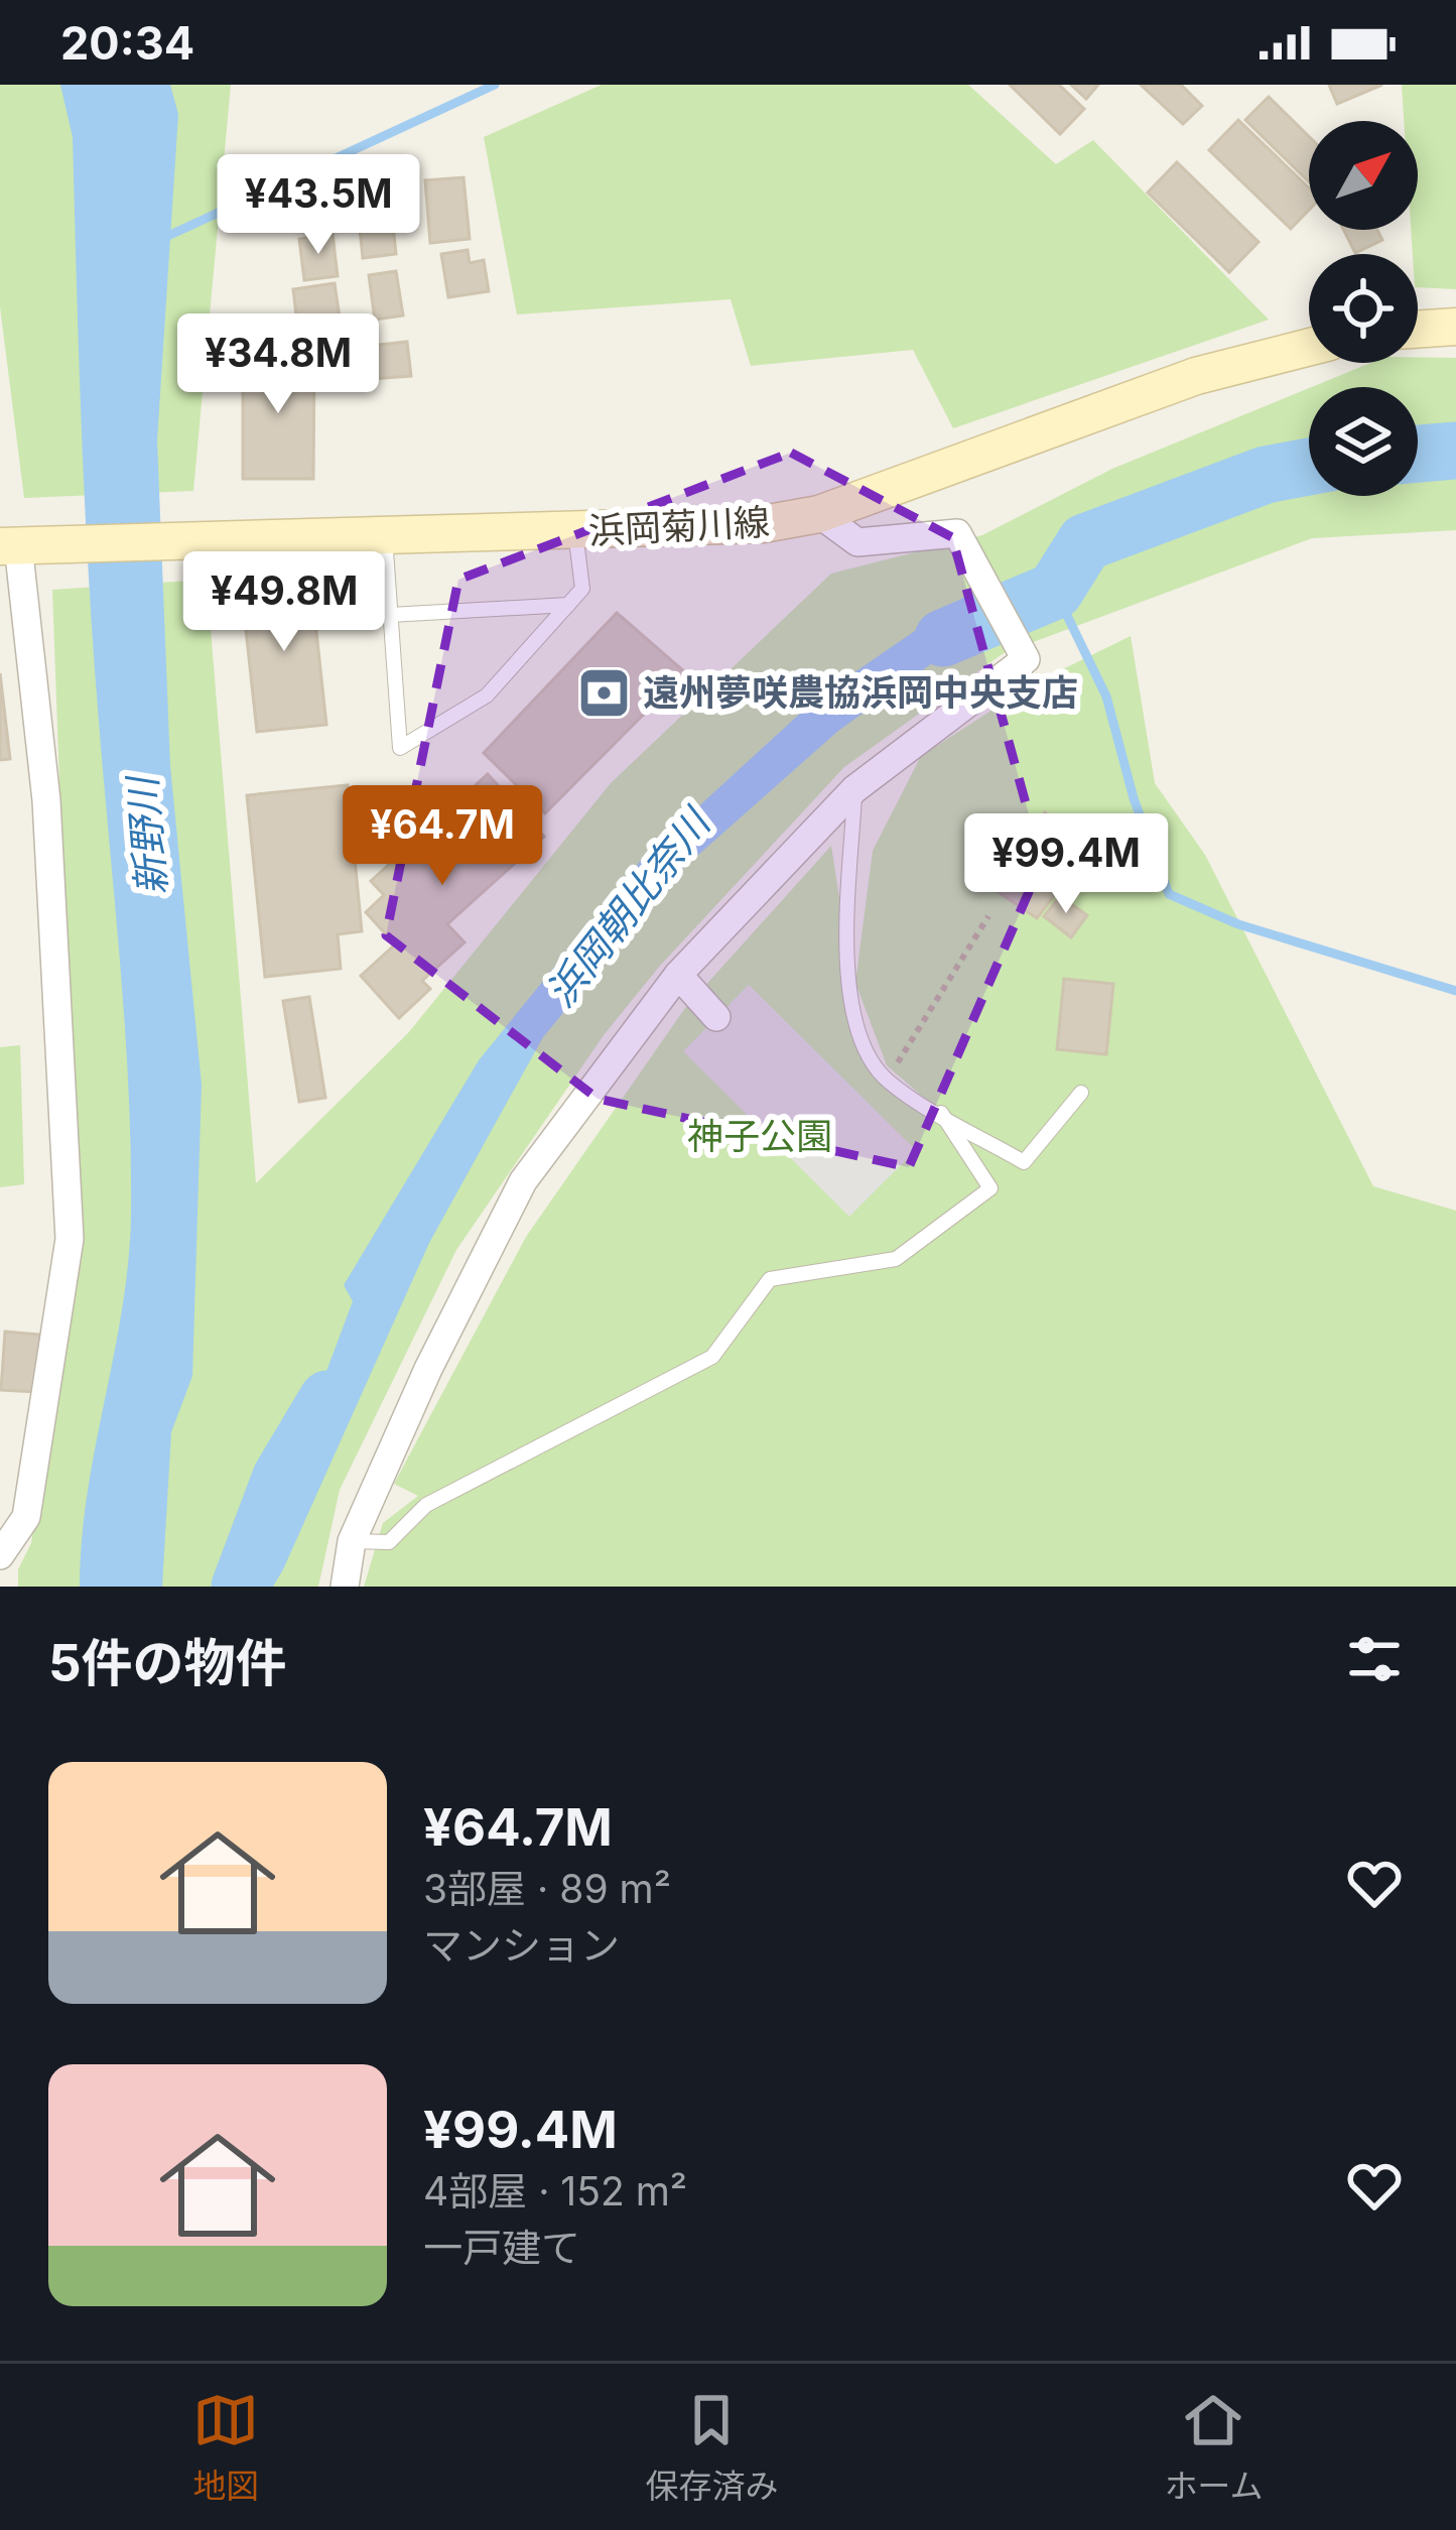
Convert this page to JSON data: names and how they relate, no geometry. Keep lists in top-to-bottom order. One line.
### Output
{"streets":{"main road":["浜岡菊川線"]},"water":["新野川","浜岡朝比奈川"],"parks":["神子公園"],"places":{"bank":["遠州夢咲農協浜岡中央支店"]},"north":"top right","page":{"status":"20:34","price":["¥43.5M","¥34.8M","¥49.8M","¥64.7M","¥99.4M"],"heading":"5件の物件","list":[{"name":"¥64.7M","note":"3部屋 · 89 m² · マンション"},{"name":"¥99.4M","note":"4部屋 · 152 m² · 一戸建て"}],"tabs":["地図","保存済み","ホーム"]}}
